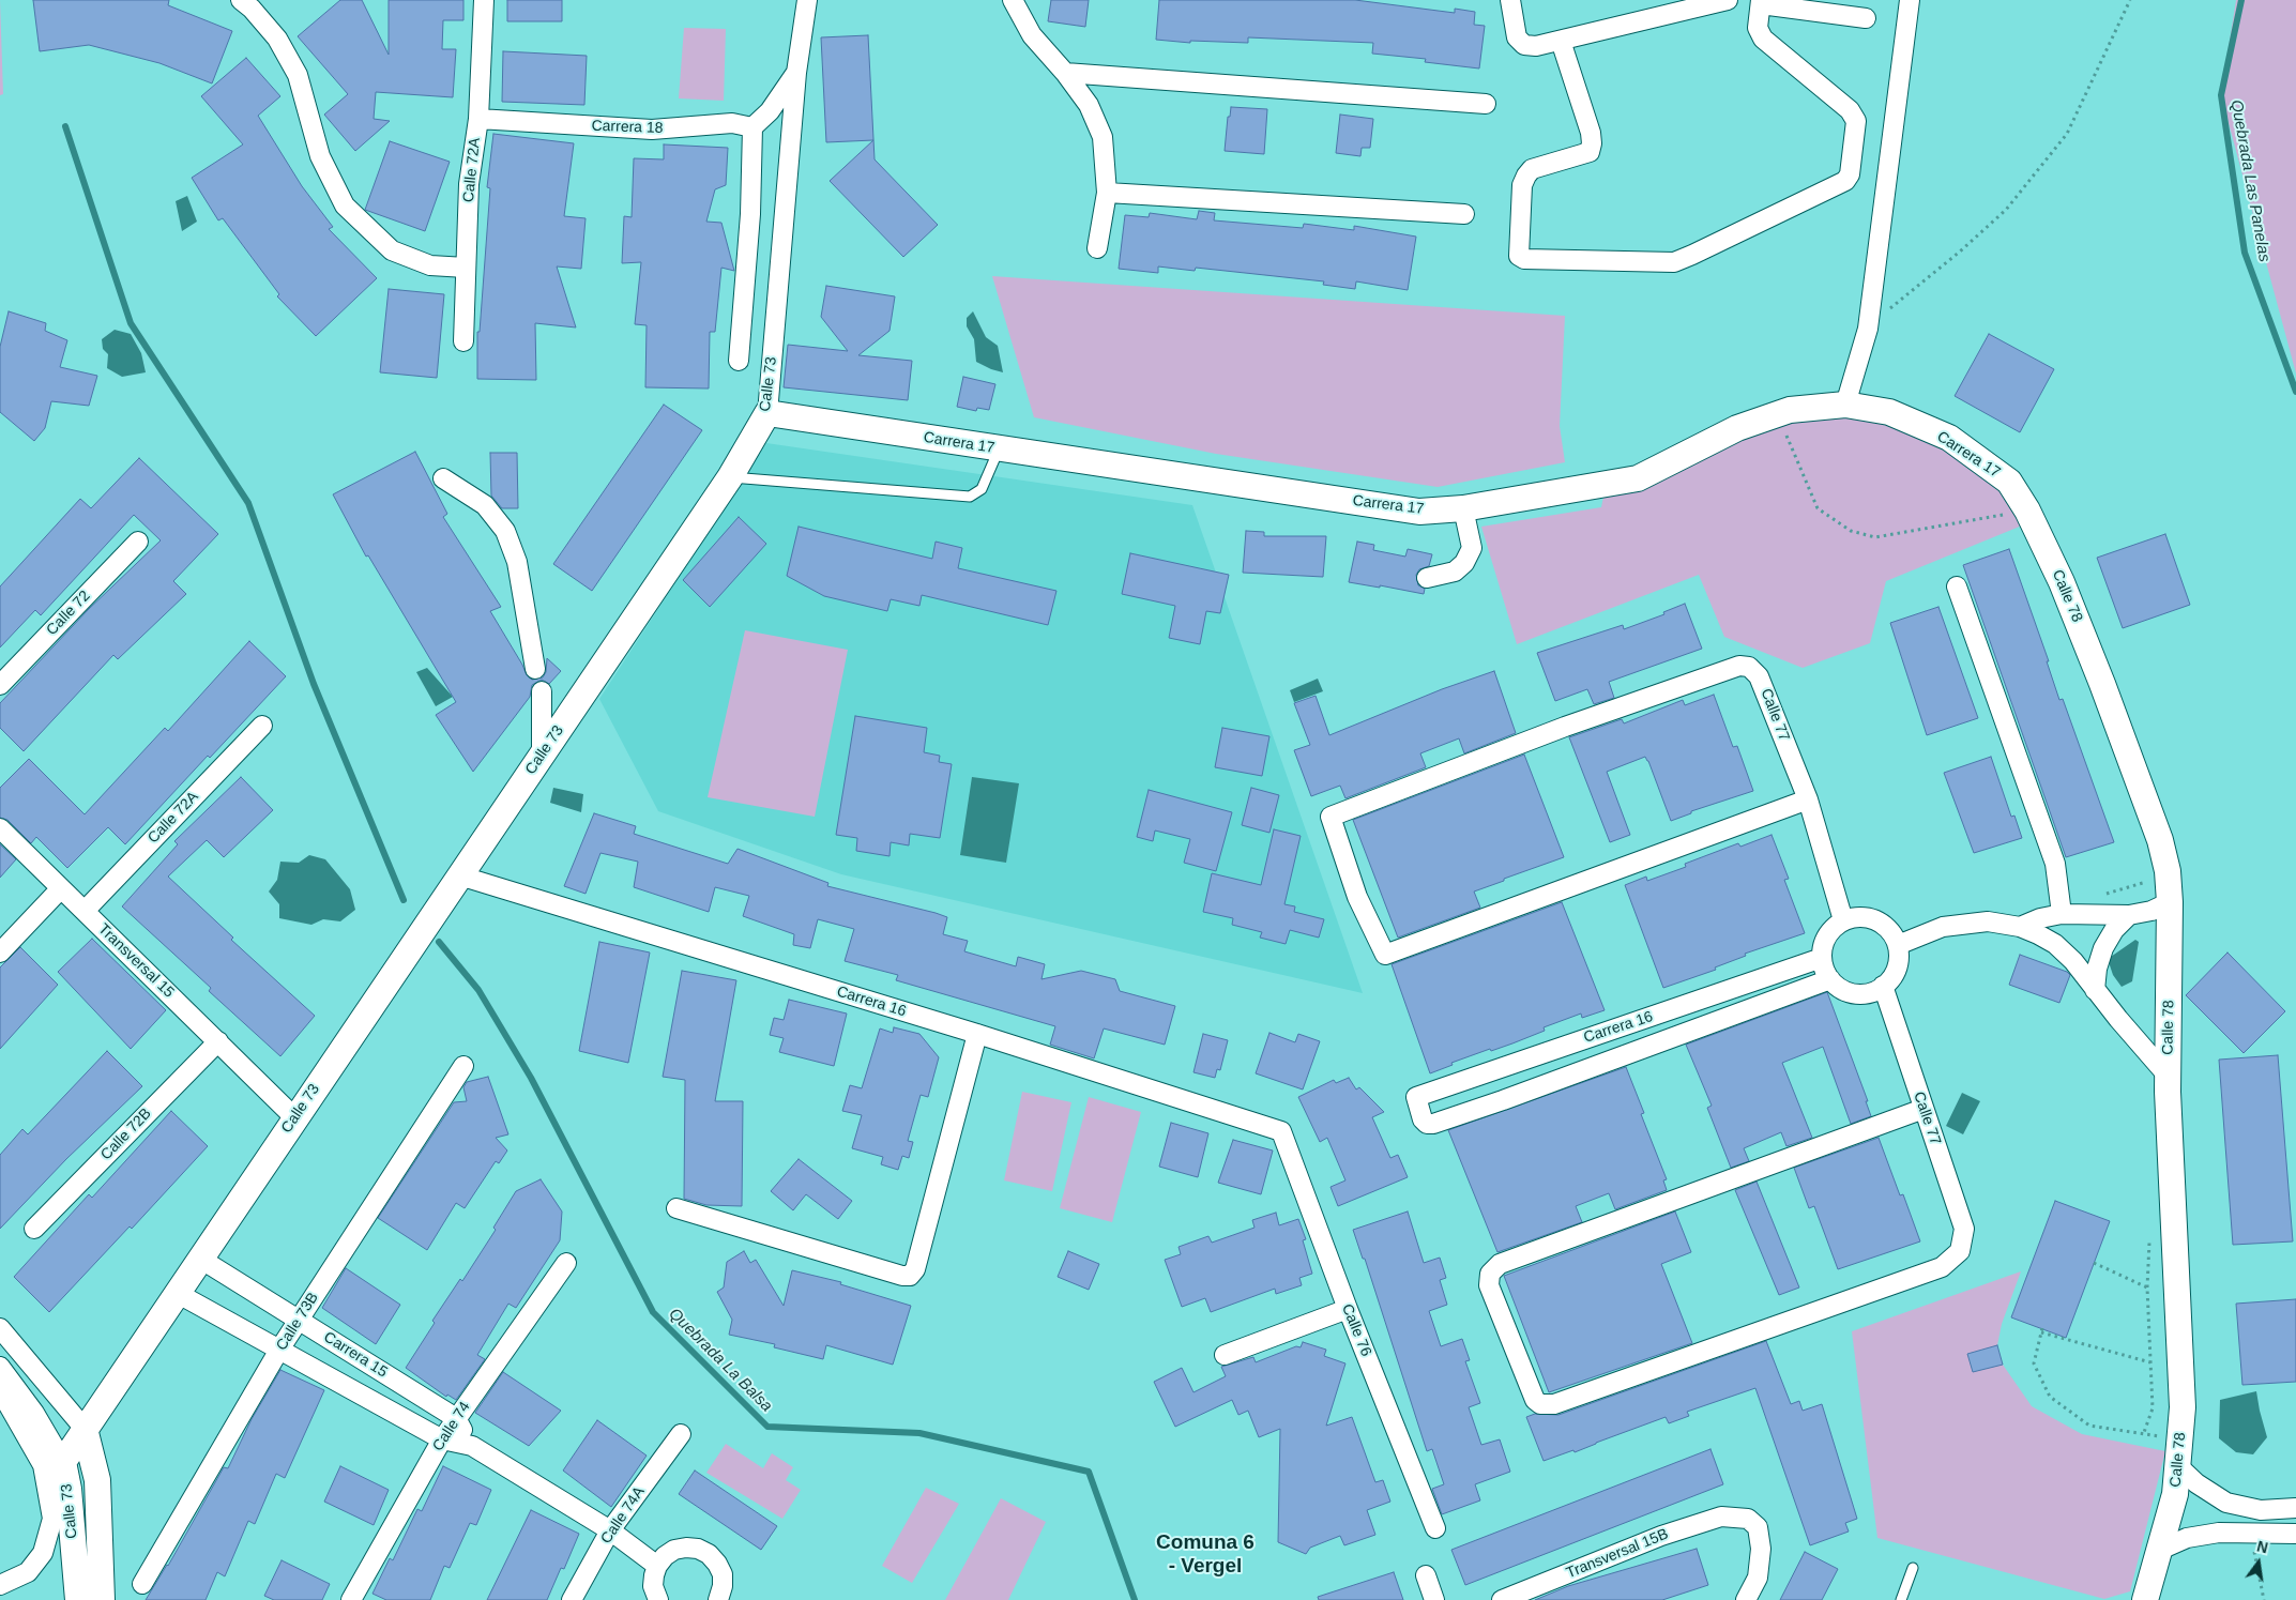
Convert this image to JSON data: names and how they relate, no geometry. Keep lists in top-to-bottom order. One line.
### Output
{"streets":{"street":["Carrera 18","Calle 72A","Calle 73","Carrera 17","Calle 78","Calle 72","Calle 77","Transversal 15","Carrera 16","Calle 72B","Calle 73B","Calle 76","Carrera 15","Calle 74","Calle 74A","Transversal 15B"]},"crossings":[["Carrera 18","Calle 72A"],["Calle 72A","Transversal 15"],["Calle 73","Carrera 17"],["Calle 73","Transversal 15"],["Calle 73","Carrera 16"],["Calle 73","Carrera 15"],["Carrera 17","Calle 78"],["Calle 77","Carrera 16"],["Transversal 15","Calle 72B"],["Carrera 16","Calle 76"],["Calle 73B","Carrera 15"],["Carrera 15","Calle 74"],["Carrera 15","Calle 74A"]],"districts":["Comuna 6 - Vergel"],"water":["Quebrada Las Panelas","Quebrada La Balsa"],"north":"top"}
